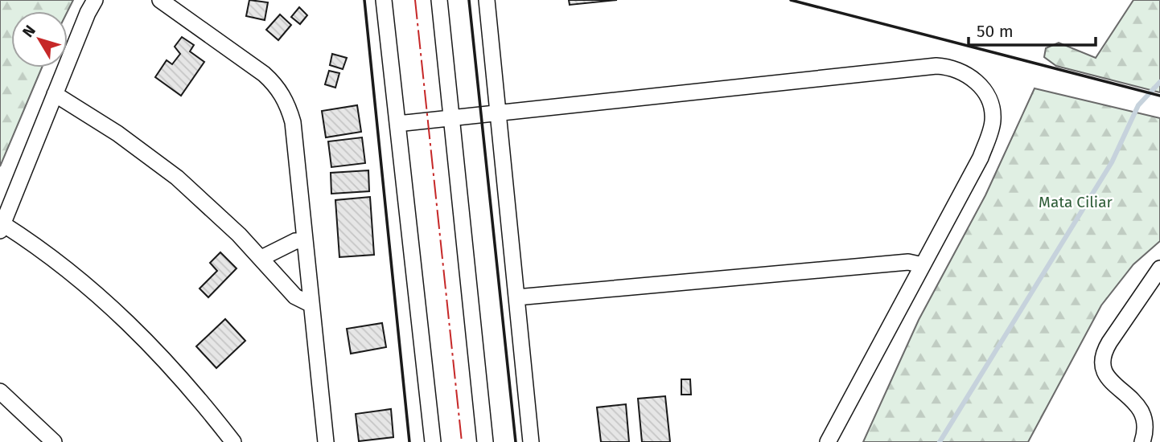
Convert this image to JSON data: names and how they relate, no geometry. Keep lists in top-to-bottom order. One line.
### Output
{"parks":["Mata Ciliar"],"scale_bar":"50 m","north":"top left"}
